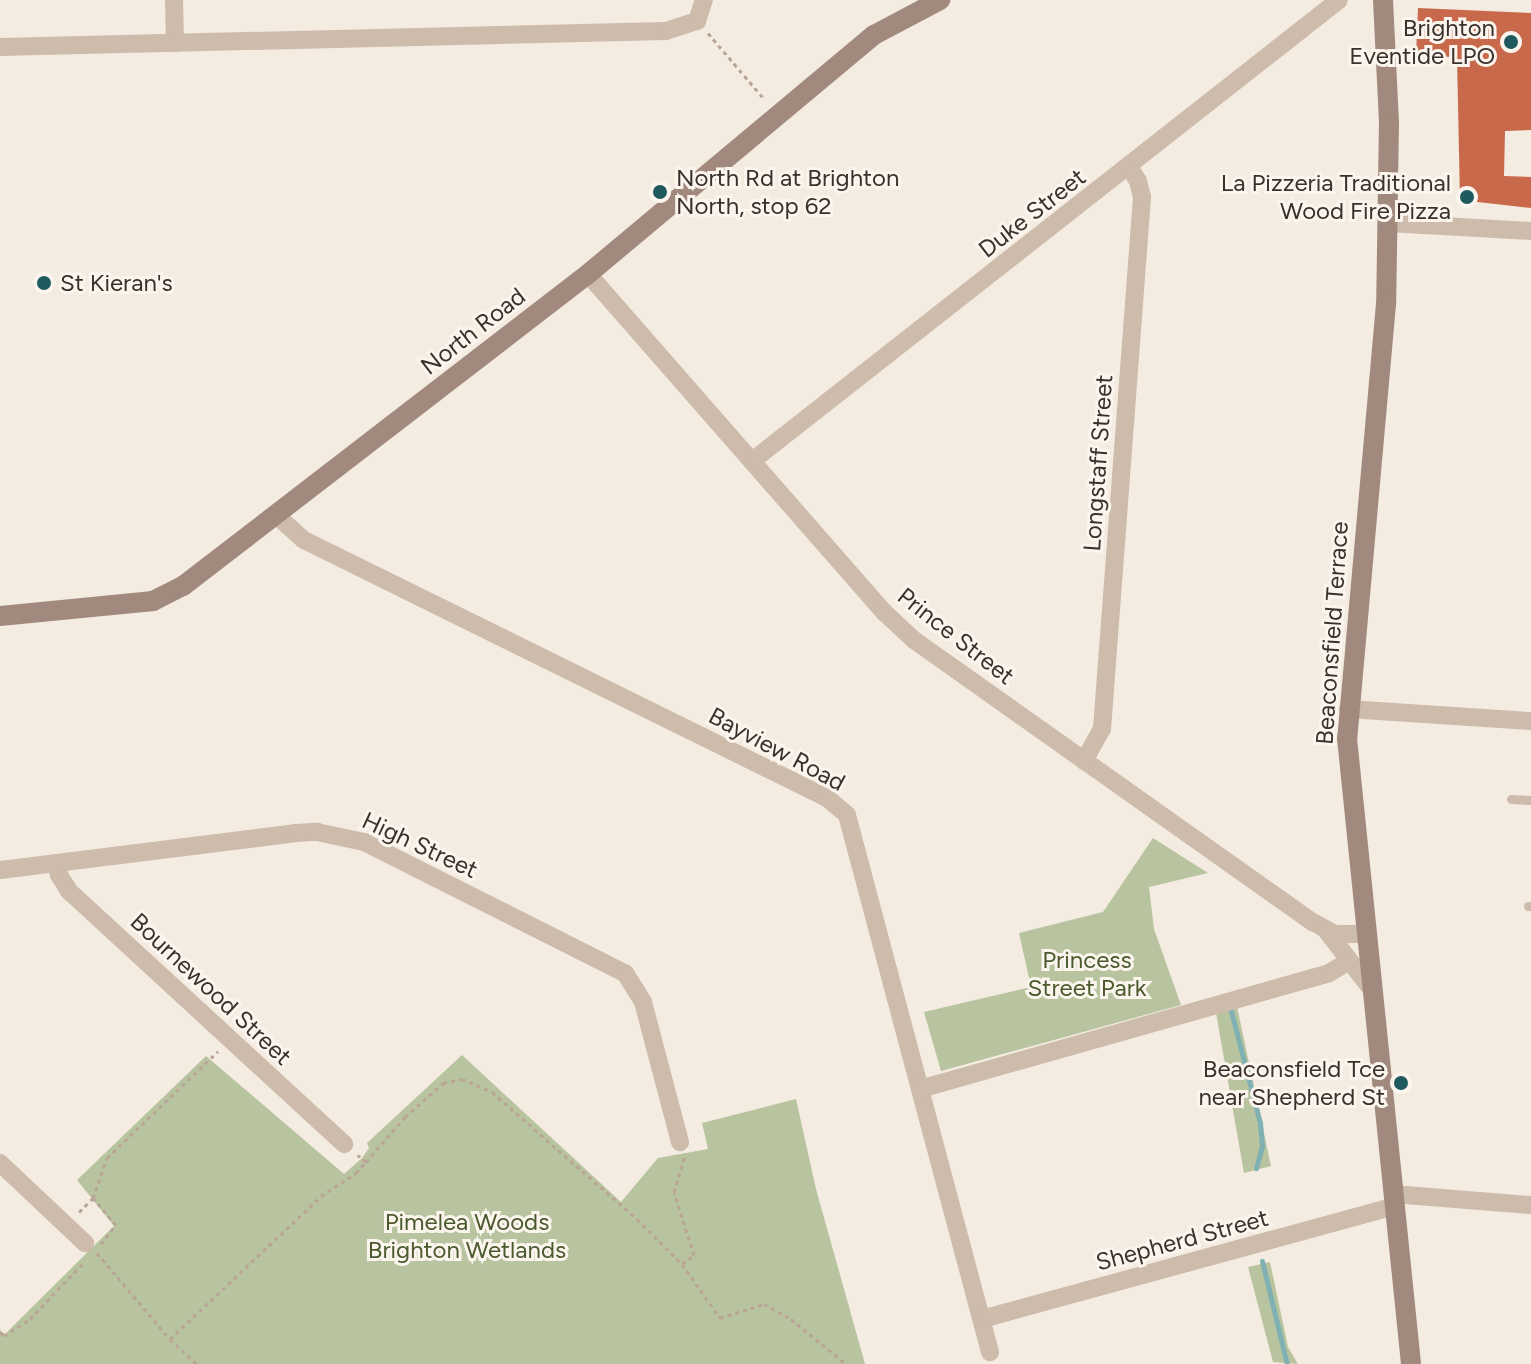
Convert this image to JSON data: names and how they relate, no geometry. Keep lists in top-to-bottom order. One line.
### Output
{"streets":{"main road":["North Road","Beaconsfield Terrace"],"street":["Duke Street","Longstaff Street","Prince Street","Bayview Road","High Street","Bournewood Street","Shepherd Street"]},"crossings":[["Duke Street","Longstaff Street"],["Duke Street","Prince Street"],["North Road","Prince Street"],["North Road","Bayview Road"],["Longstaff Street","Prince Street"],["Beaconsfield Terrace","Prince Street"],["Beaconsfield Terrace","Shepherd Street"],["Bayview Road","Shepherd Street"],["High Street","Bournewood Street"]],"parks":["Princess Street Park","Pimelea Woods Brighton Wetlands"],"places":["Brighton Eventide LPO","North Rd at Brighton North, stop 62","La Pizzeria Traditional Wood Fire Pizza","St Kieran's","Beaconsfield Tce near Shepherd St"]}
